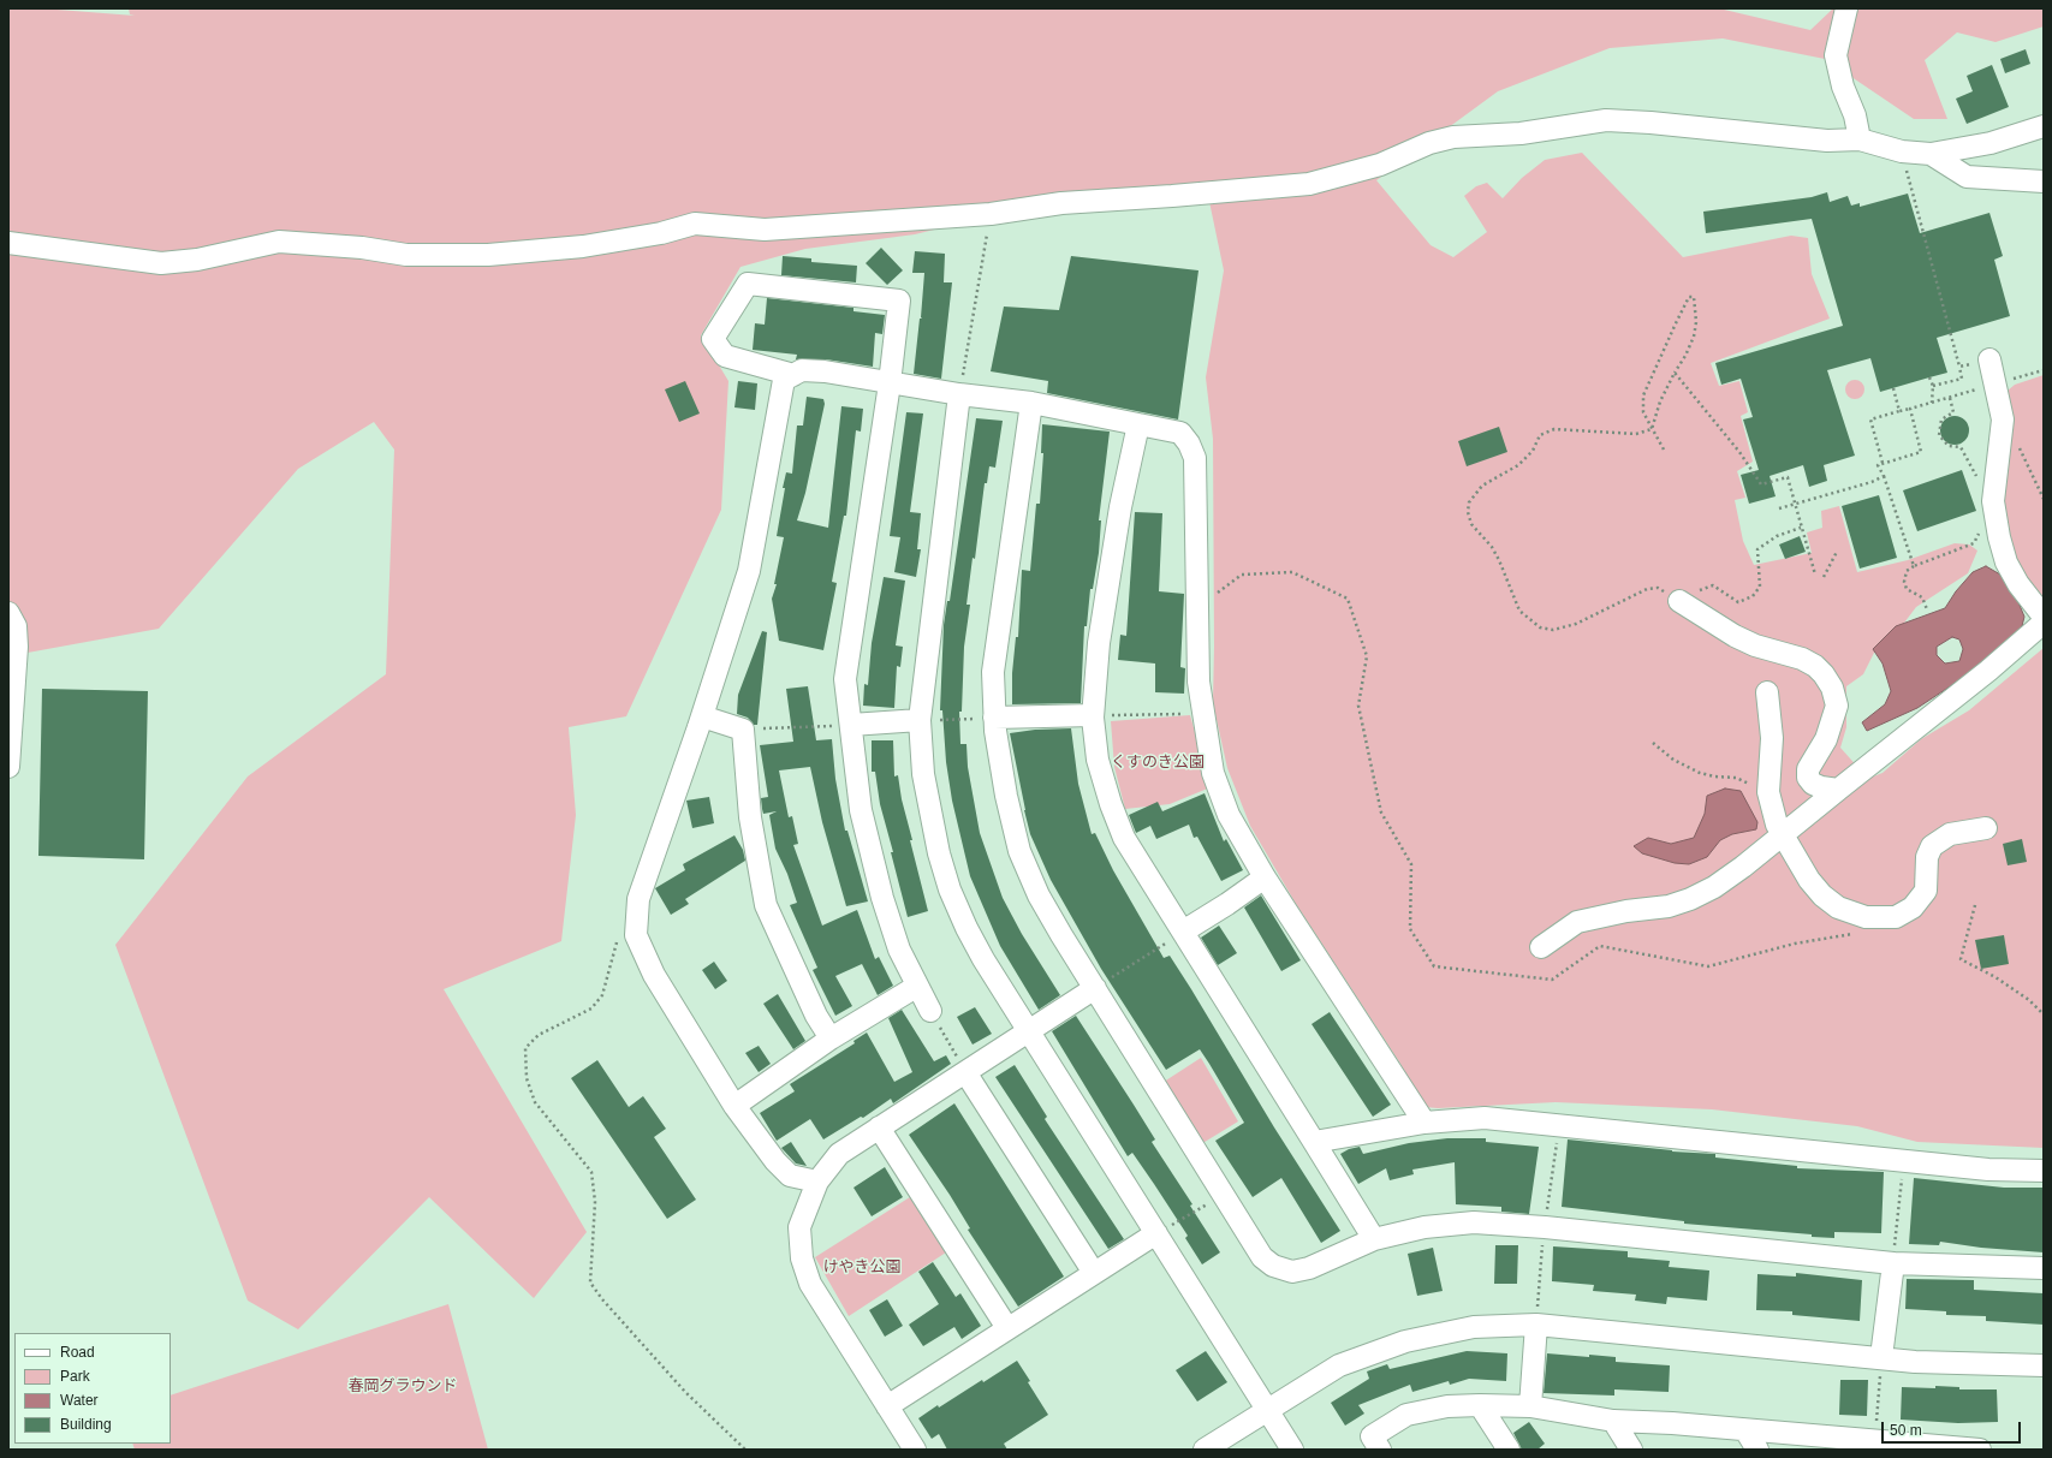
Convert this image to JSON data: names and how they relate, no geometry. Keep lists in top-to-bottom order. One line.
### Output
{"parks":["くすのき公園","けやき公園","春岡グラウンド"],"legend":["Road","Park","Water","Building"],"scale_bar":"50 m"}
